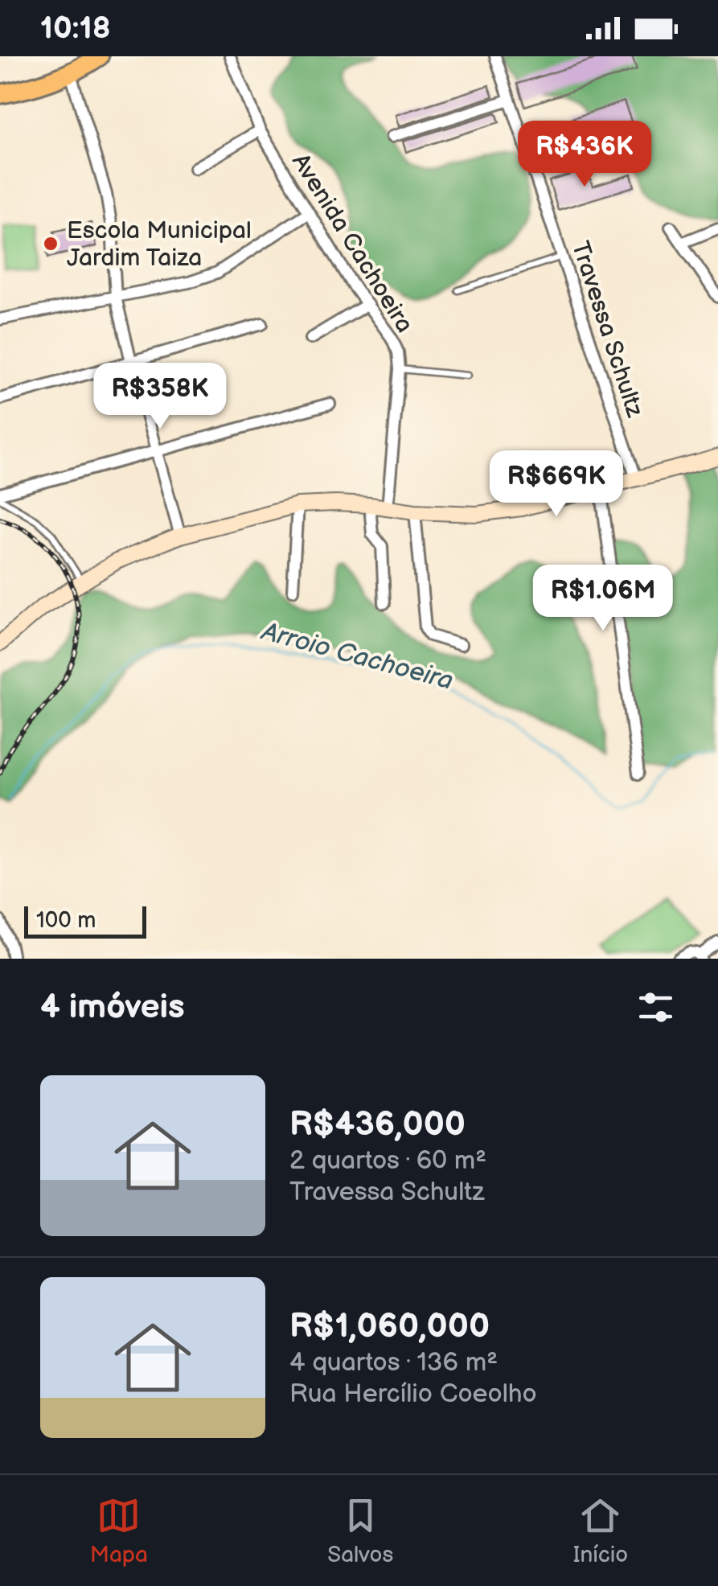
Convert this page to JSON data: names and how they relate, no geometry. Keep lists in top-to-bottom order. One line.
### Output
{"streets":{"street":["Avenida Cachoeira","Travessa Schultz"]},"water":["Arroio Cachoeira"],"places":["Escola Municipal Jardim Taiza"],"scale_bar":"100 m","page":{"status":"10:18","price":["R$436K","R$358K","R$669K","R$1.06M"],"scale":"100 m","heading":"4 imóveis","list":[{"name":"R$436,000","note":"2 quartos · 60 m² · Travessa Schultz"},{"name":"R$1,060,000","note":"4 quartos · 136 m² · Rua Hercílio Coeolho"}],"tabs":["Mapa","Salvos","Início"]}}
